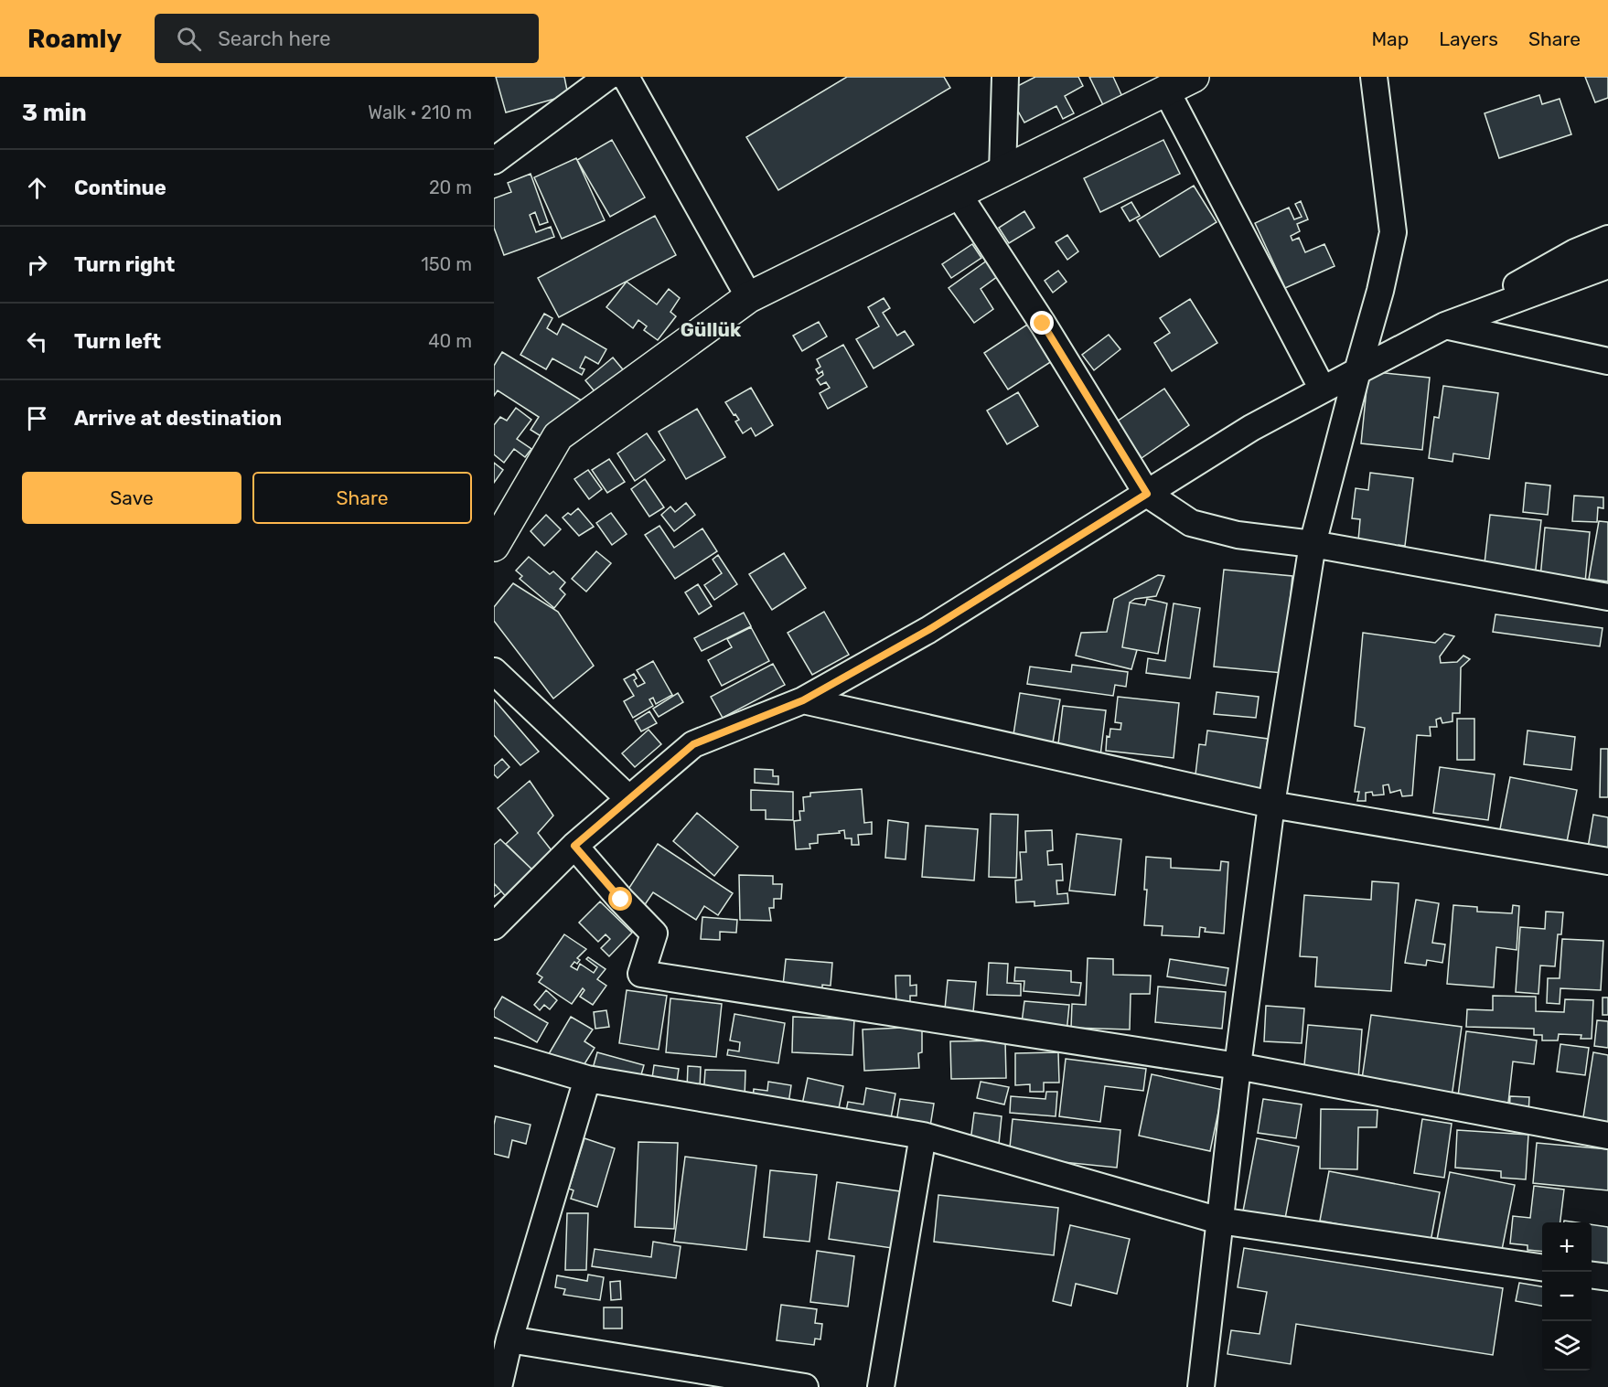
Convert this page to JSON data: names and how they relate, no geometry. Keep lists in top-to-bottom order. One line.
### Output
{"districts":["Güllük"],"page":{"header":"Roamly","search":"Search here","nav":["Map","Layers","Share"],"heading":["3 min","Walk · 210 m"],"list":[["Continue","20 m"],["Turn right","150 m"],["Turn left","40 m"],"Arrive at destination"],"buttons":["Save","Share"],"map_buttons":["+","−"]}}
